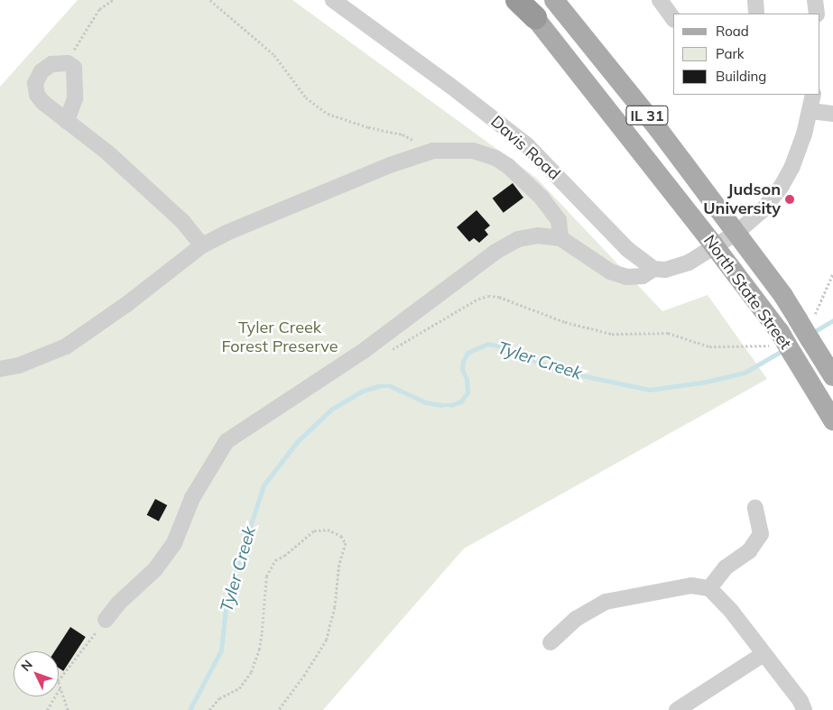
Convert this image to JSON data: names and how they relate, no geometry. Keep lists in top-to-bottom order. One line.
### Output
{"streets":{"main road":["IL 31","North State Street"],"street":["Davis Road"]},"water":["Tyler Creek"],"parks":["Tyler Creek Forest Preserve"],"places":["Judson University"],"legend":["Road","Park","Building"],"north":"top left"}
